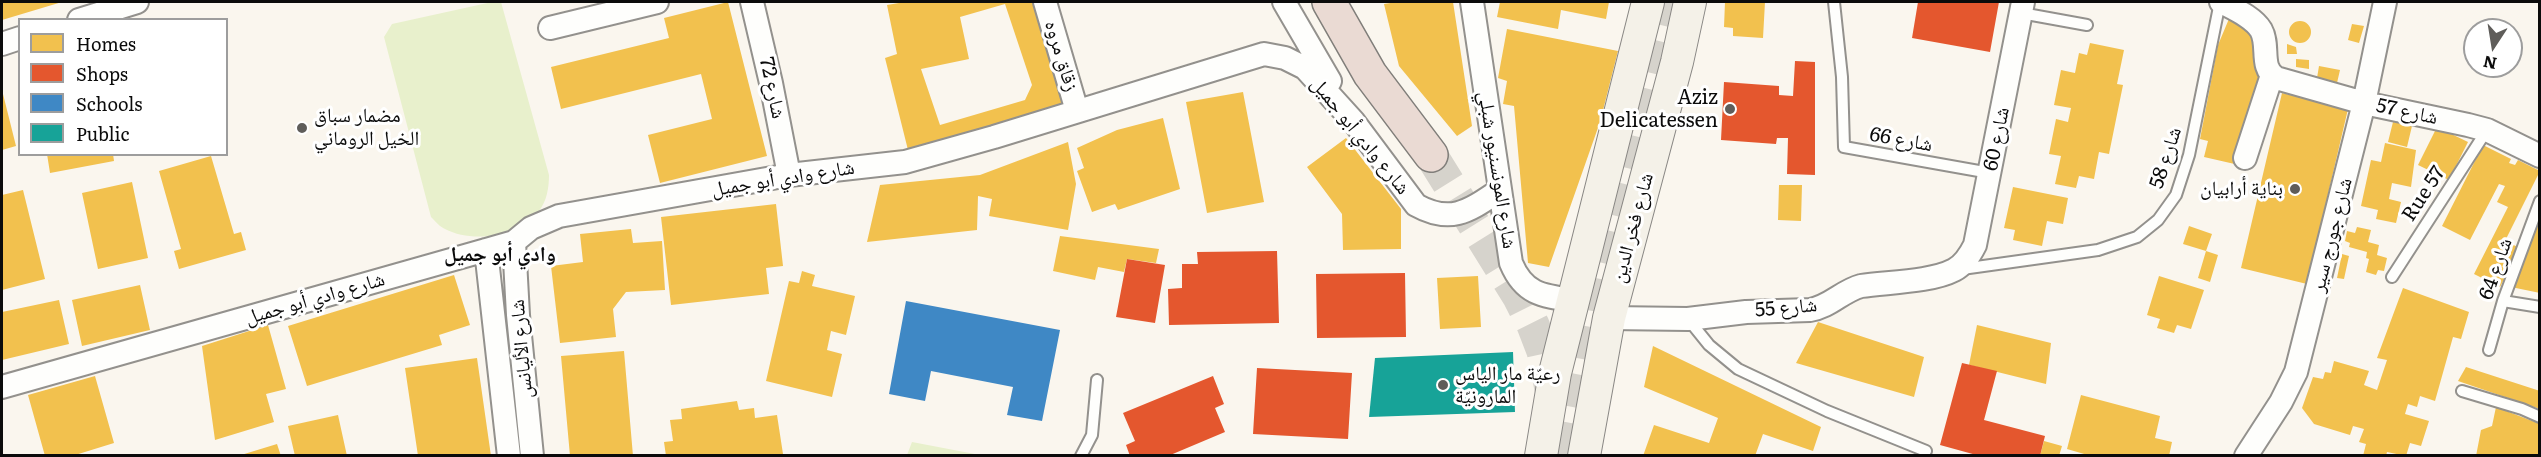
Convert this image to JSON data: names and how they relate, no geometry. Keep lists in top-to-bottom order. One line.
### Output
{"streets":{"main road":["شارع فخر الدين"],"street":["زقاق مروه","شارع 72","شارع 57","شارع وادي أبو جميل","شارع 60","شارع المونسنيور شبلي","شارع جورج سير","شارع 55","شارع الأليانس"],"lane":["شارع 66","شارع 58","Rue 57","شارع 64"]},"crossings":[["زقاق مروه","شارع وادي أبو جميل"],["شارع 72","شارع وادي أبو جميل"],["شارع 57","Rue 57"],["شارع 57","شارع جورج سير"],["شارع وادي أبو جميل","شارع المونسنيور شبلي"],["شارع وادي أبو جميل","شارع الأليانس"],["شارع 60","شارع 66"],["شارع 60","شارع 58"],["شارع 60","شارع 55"],["شارع 58","شارع 55"],["شارع المونسنيور شبلي","شارع فخر الدين"],["شارع فخر الدين","شارع 55"]],"districts":["وادي أبو جميل"],"places":["Aziz Delicatessen","مضمار سباق الخيل الروماني","بناية أرابيان","رعيّة مار الياس المارونيّة"],"legend":["Homes","Shops","Schools","Public"],"north":"bottom"}
